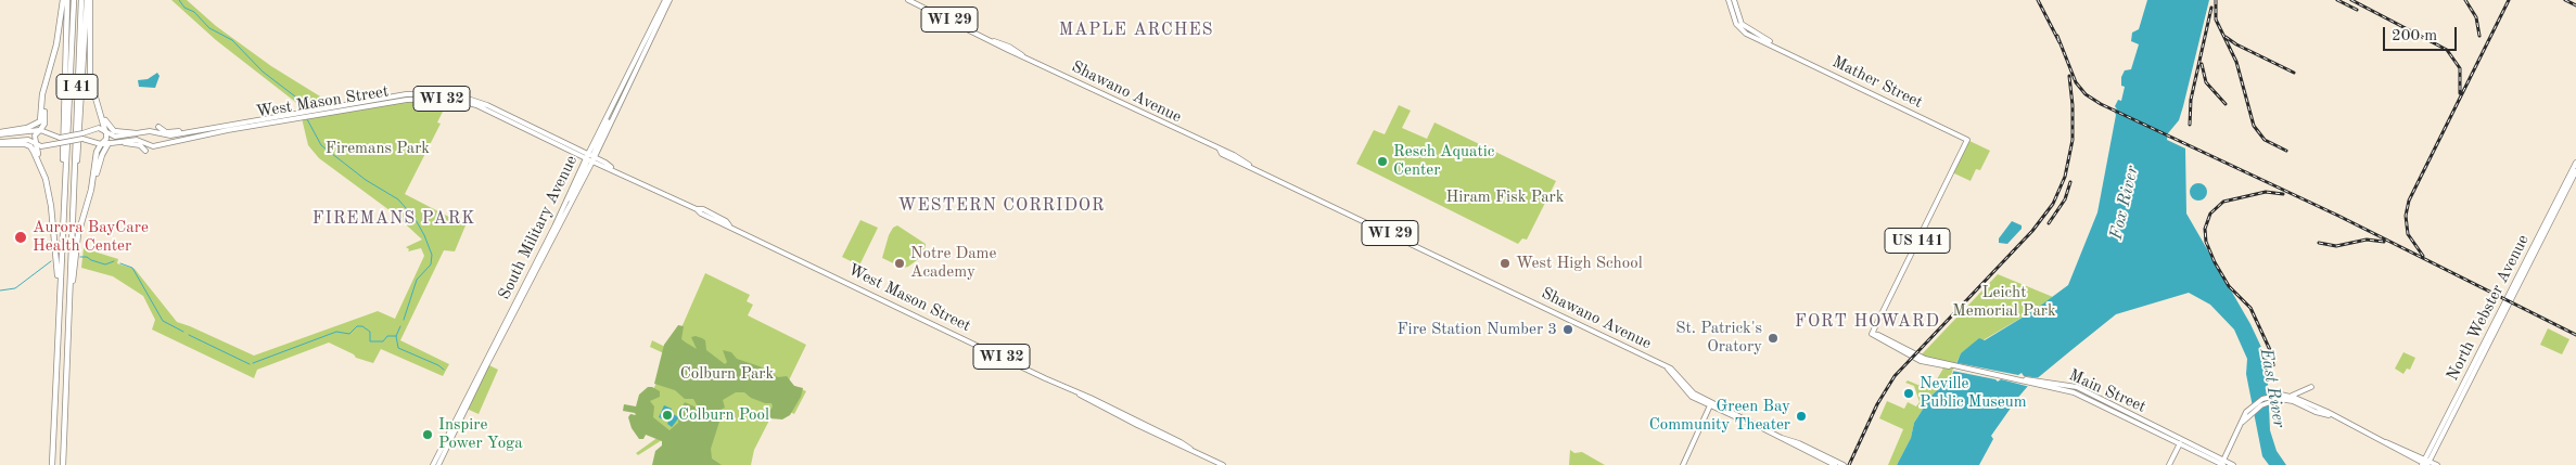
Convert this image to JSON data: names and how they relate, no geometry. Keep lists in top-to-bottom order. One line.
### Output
{"streets":{"highway":["I 41","WI 32"],"main road":["WI 29","Mather Street","Shawano Avenue","West Mason Street","South Military Avenue","US 141","North Webster Avenue","Main Street"]},"crossings":[["WI 29","Shawano Avenue"],["Mather Street","Main Street"],["WI 32","West Mason Street"],["West Mason Street","South Military Avenue"]],"districts":["MAPLE ARCHES","WESTERN CORRIDOR","FIREMANS PARK","FORT HOWARD"],"water":["Fox River","East River"],"parks":["Firemans Park","Hiram Fisk Park","Leicht Memorial Park","Colburn Park"],"places":["Resch Aquatic Center","Aurora BayCare Health Center","Notre Dame Academy","West High School","Fire Station Number 3","St. Patrick's Oratory","Neville Public Museum","Colburn Pool","Green Bay Community Theater","Inspire Power Yoga"],"scale_bar":"200 m"}
